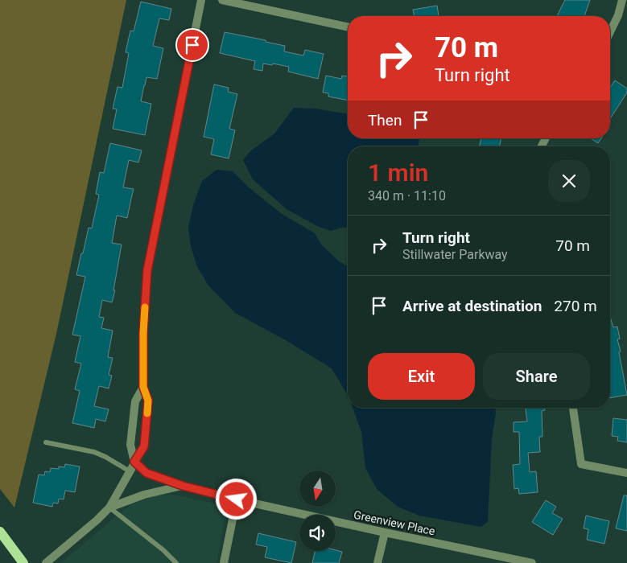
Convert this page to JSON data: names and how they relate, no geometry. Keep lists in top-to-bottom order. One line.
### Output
{"streets":{"street":["Greenview Place"]},"north":"bottom","page":{"turn":["70 m","Turn right"],"then":"Then","heading":["1 min","340 m · 11:10"],"list":[{"name":"Turn right","note":"Stillwater Parkway","value":"70 m"},{"name":"Arrive at destination","value":"270 m"}],"buttons":["Exit","Share"]}}
